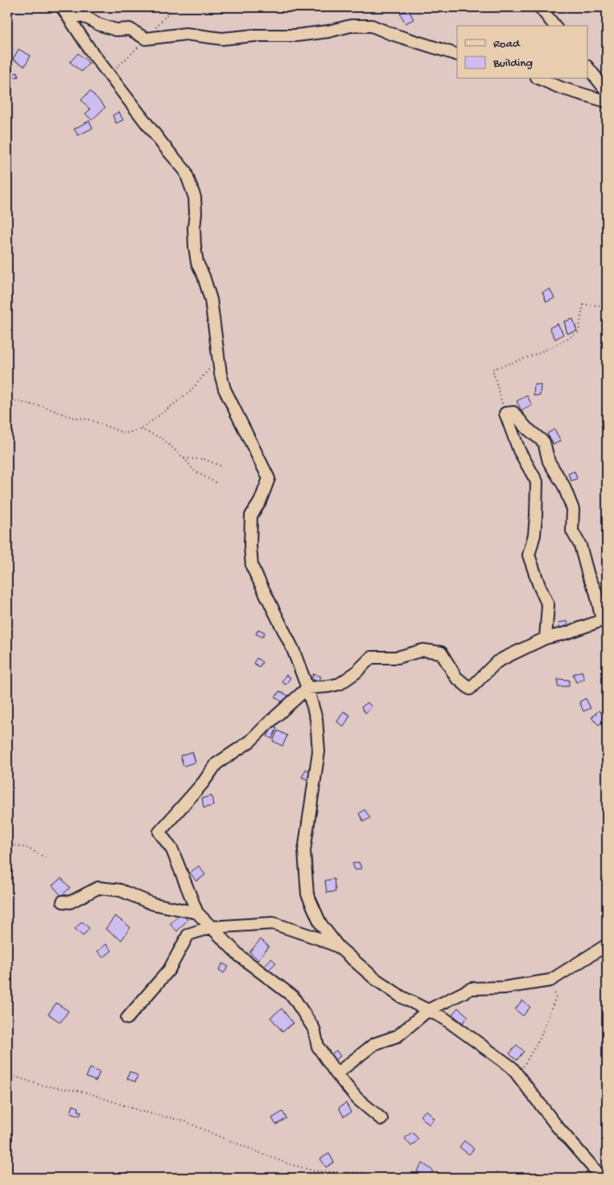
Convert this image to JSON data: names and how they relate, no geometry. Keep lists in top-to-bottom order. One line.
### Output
{"legend":["Road","Building"]}
